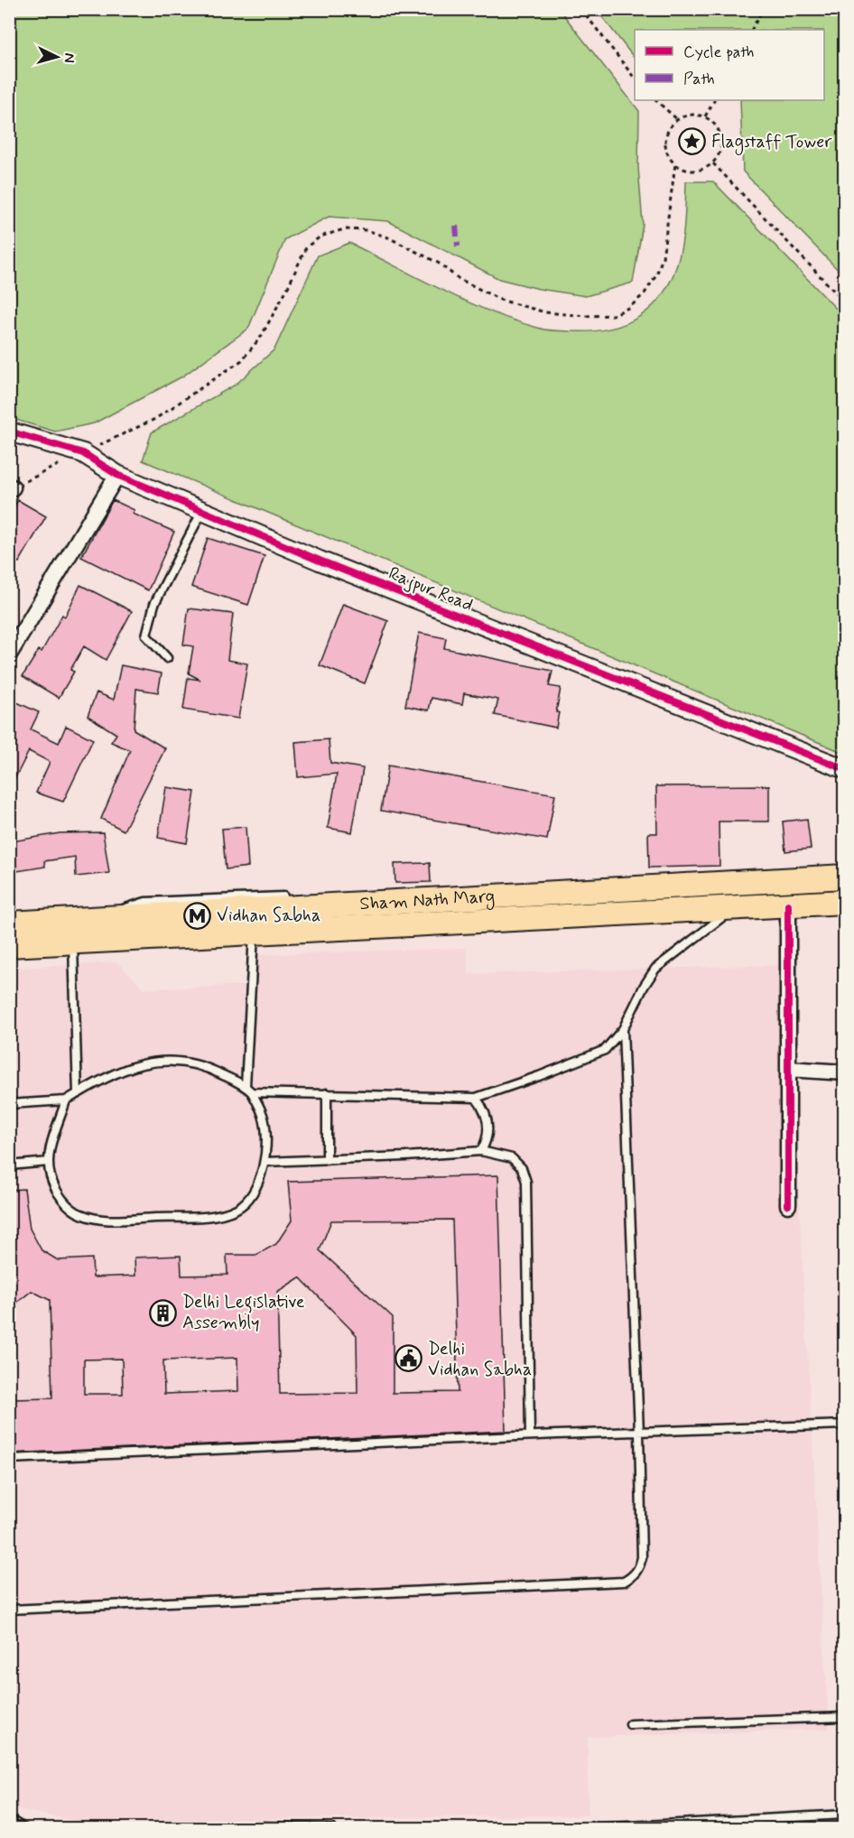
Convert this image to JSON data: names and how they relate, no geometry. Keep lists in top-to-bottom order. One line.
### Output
{"streets":{"main road":["Sham Nath Marg"],"street":["Rajpur Road"]},"places":{"place":["Flagstaff Tower"],"metro station":["Vidhan Sabha"],"building":["Delhi Legislative Assembly"],"public building":["Delhi Vidhan Sabha"]},"legend":["Cycle path","Path"],"north":"right"}
